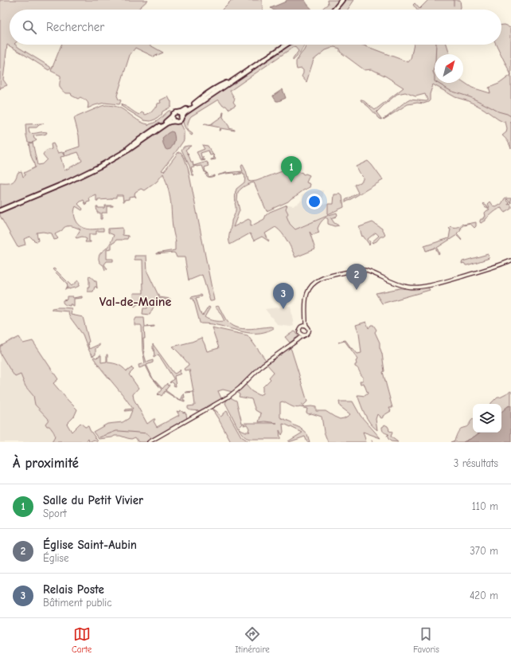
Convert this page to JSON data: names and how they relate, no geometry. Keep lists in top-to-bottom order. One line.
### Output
{"districts":["Val-de-Maine"],"north":"top right","page":{"search":"Rechercher","pins":["1","2","3"],"heading":["À proximité","3 résultats"],"list":[{"mark":"1","name":"Salle du Petit Vivier","note":"Sport","value":"110 m"},{"mark":"2","name":"Église Saint-Aubin","note":"Église","value":"370 m"},{"mark":"3","name":"Relais Poste","note":"Bâtiment public","value":"420 m"}],"nav":["Carte","Itinéraire","Favoris"]}}
